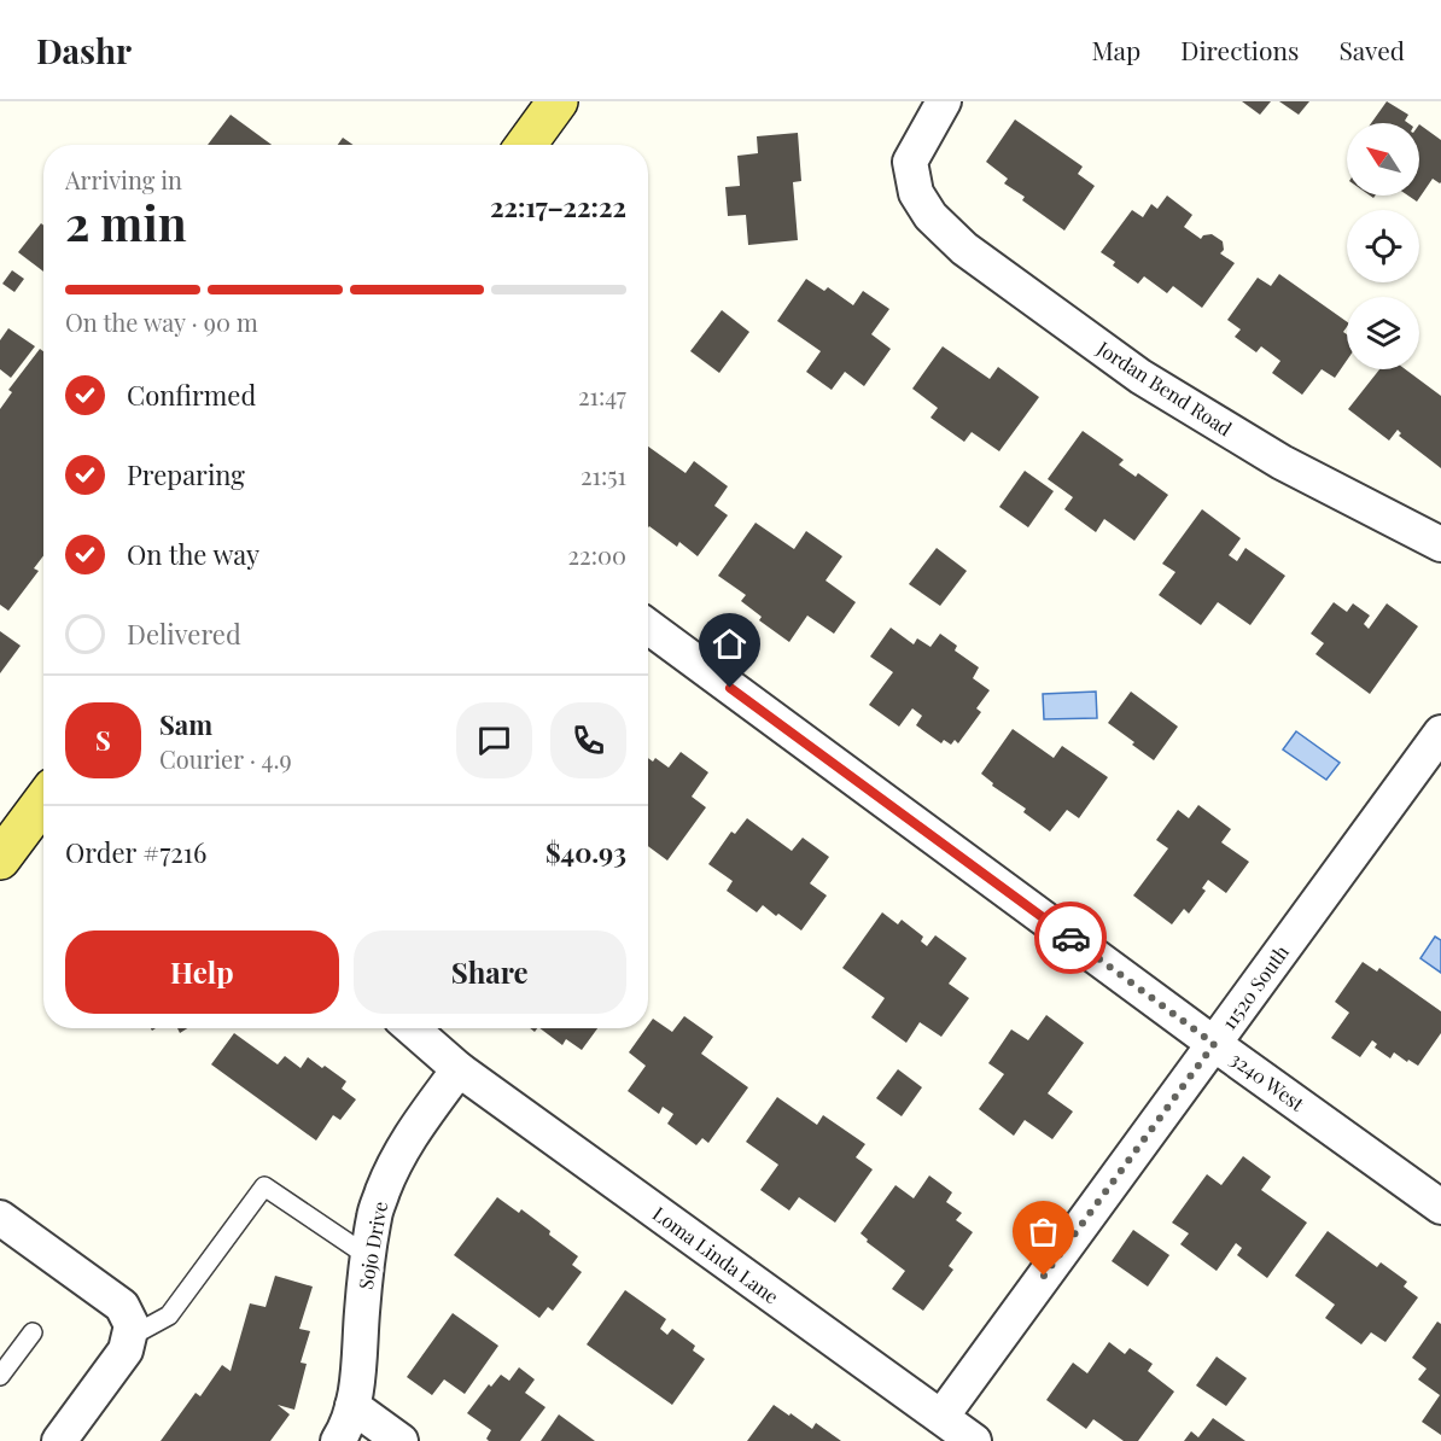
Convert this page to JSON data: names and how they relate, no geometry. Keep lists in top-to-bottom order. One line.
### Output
{"streets":{"street":["Jordan Bend Road","11520 South","3240 West","Sojo Drive","Loma Linda Lane"]},"crossings":[["11520 South","3240 West"],["11520 South","Loma Linda Lane"],["Sojo Drive","Loma Linda Lane"]],"north":"top left","page":{"header":"Dashr","nav":["Map","Directions","Saved"],"heading":["2 min","Arriving in","22:17–22:22"],"panel":["Sam","Courier · 4.9","Order #7216","$40.93"],"bar":"On the way · 90 m","list":[["Confirmed","21:47"],["Preparing","21:51"],["On the way","22:00"],"Delivered"],"round":"S","buttons":["Help","Share"]}}
